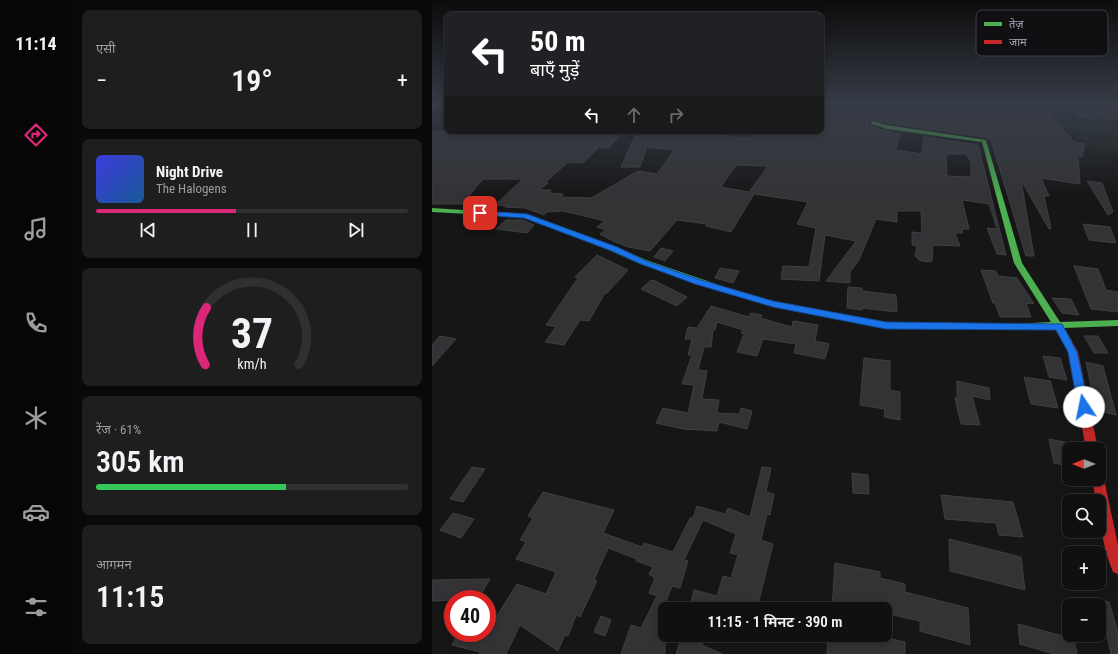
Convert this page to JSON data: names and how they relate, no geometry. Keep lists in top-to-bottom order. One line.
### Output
{"legend":["तेज़","जाम"],"north":"left","page":{"tabs":"11:14","tile":["एसी",["रेंज · 61%","305 km"],["आगमन","11:15"]],"turn":["50 m","बाएँ मुड़ें"],"heat":["−","19°","+"],"song":["Night Drive","The Halogens"],"map_buttons":["+","−"],"limit":"40","trip":"11:15 · 1 मिनट · 390 m","gauge":["37","km/h"]}}
